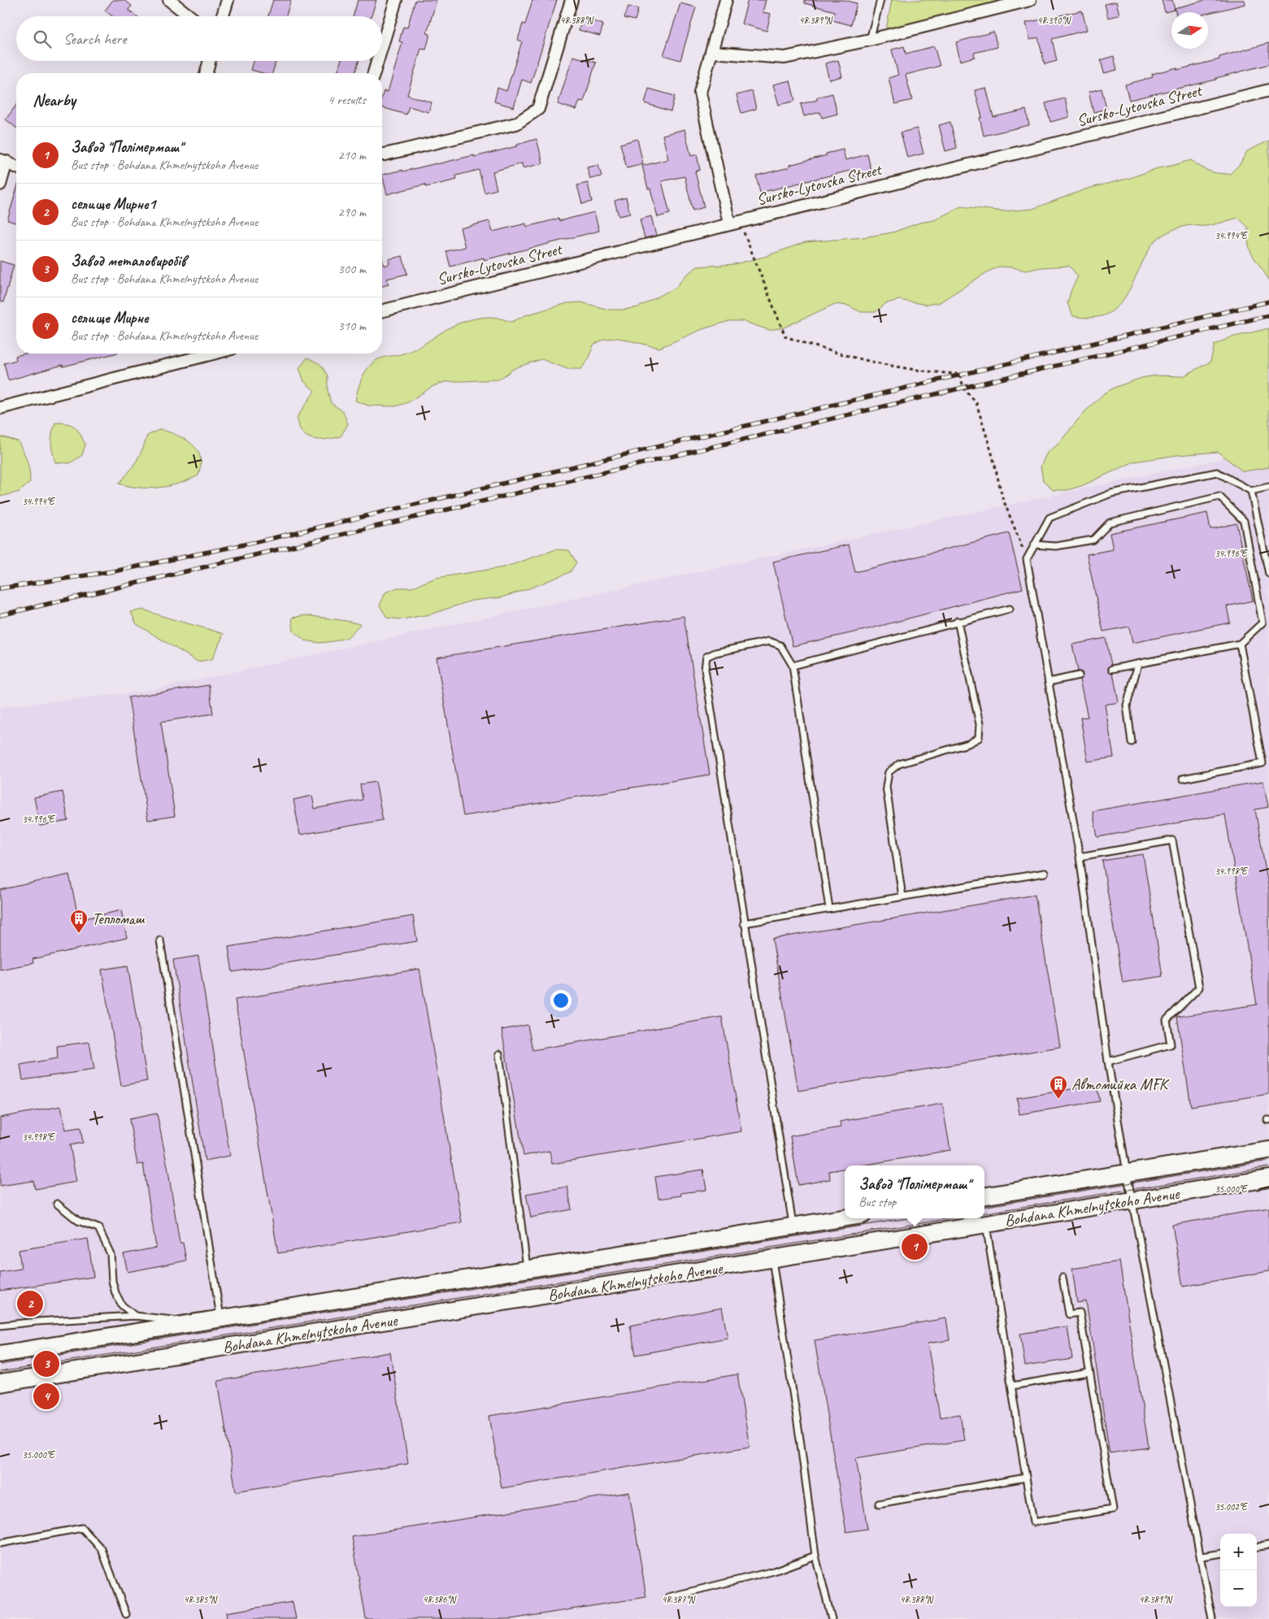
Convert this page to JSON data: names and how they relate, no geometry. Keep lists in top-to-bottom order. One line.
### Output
{"streets":{"main road":["Bohdana Khmelnytskoho Avenue"],"street":["Sursko-Lytovska Street"]},"places":{"building":["Тепломаш","Автомийка MFK"]},"north":"right","page":{"search":"Search here","heading":["Nearby","4 results"],"list":[{"mark":"1","name":"Завод \"Полімермаш\"","note":"Bus stop · Bohdana Khmelnytskoho Avenue","value":"210 m"},{"mark":"2","name":"селище Мирне1","note":"Bus stop · Bohdana Khmelnytskoho Avenue","value":"290 m"},{"mark":"3","name":"Завод металовиробів","note":"Bus stop · Bohdana Khmelnytskoho Avenue","value":"300 m"},{"mark":"4","name":"селище Мирне","note":"Bus stop · Bohdana Khmelnytskoho Avenue","value":"310 m"}],"popup":["Завод \"Полімермаш\"","Bus stop"],"pins":["1","2","3","4"],"map_buttons":["+","−"]},"coordinates":["48.388°N","48.389°N","48.390°N","34.994°E","34.996°E","34.998°E","35.000°E","35.002°E","48.385°N","48.386°N","48.387°N"]}
